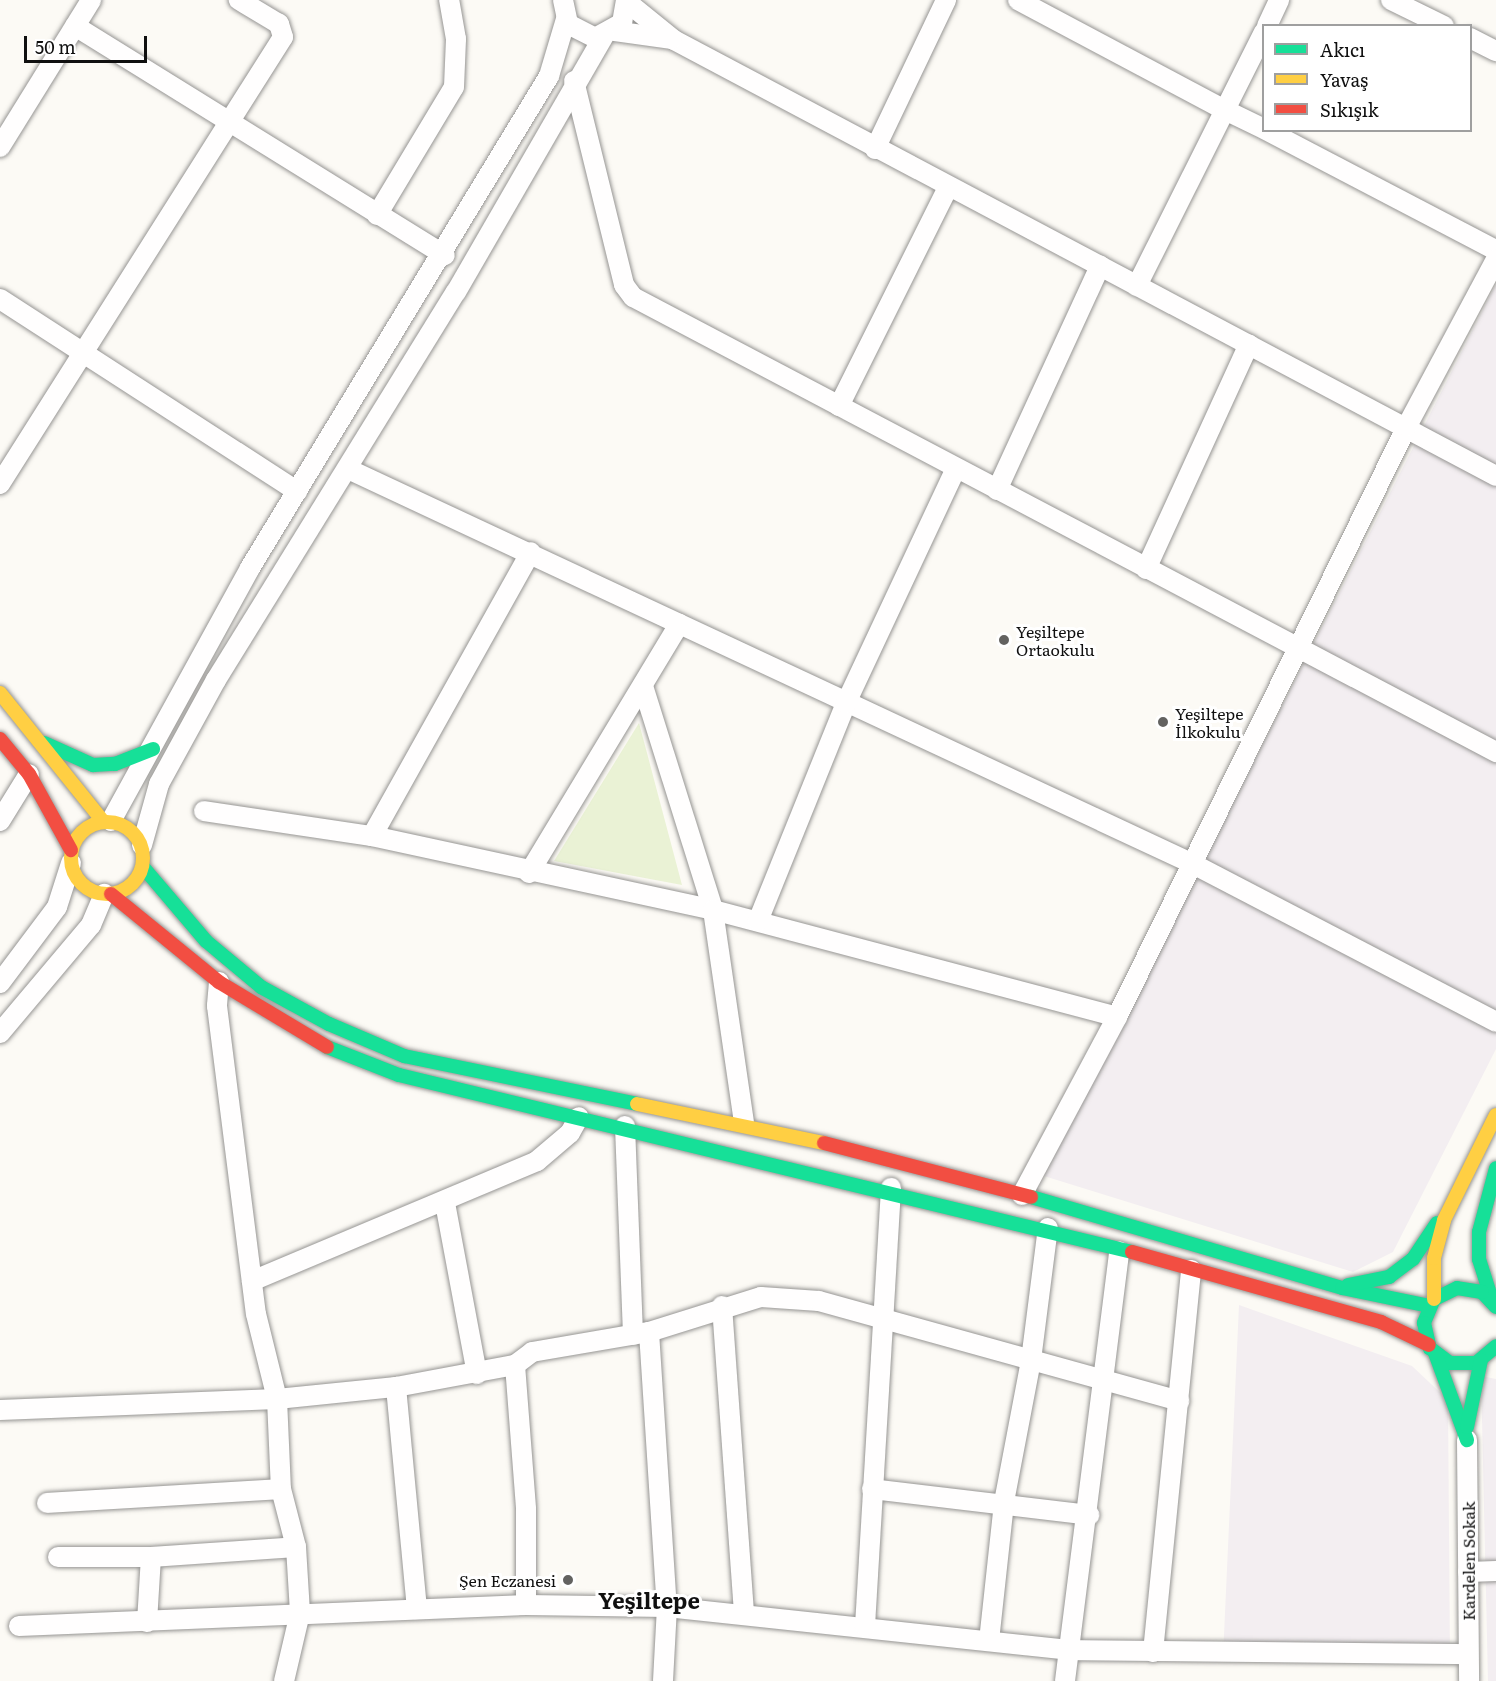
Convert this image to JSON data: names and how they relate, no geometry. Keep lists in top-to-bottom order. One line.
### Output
{"streets":{"street":["Kardelen Sokak"]},"districts":["Yeşiltepe"],"places":["Yeşiltepe Ortaokulu","Yeşiltepe İlkokulu","Şen Eczanesi"],"legend":["Akıcı","Yavaş","Sıkışık"],"scale_bar":"50 m"}
